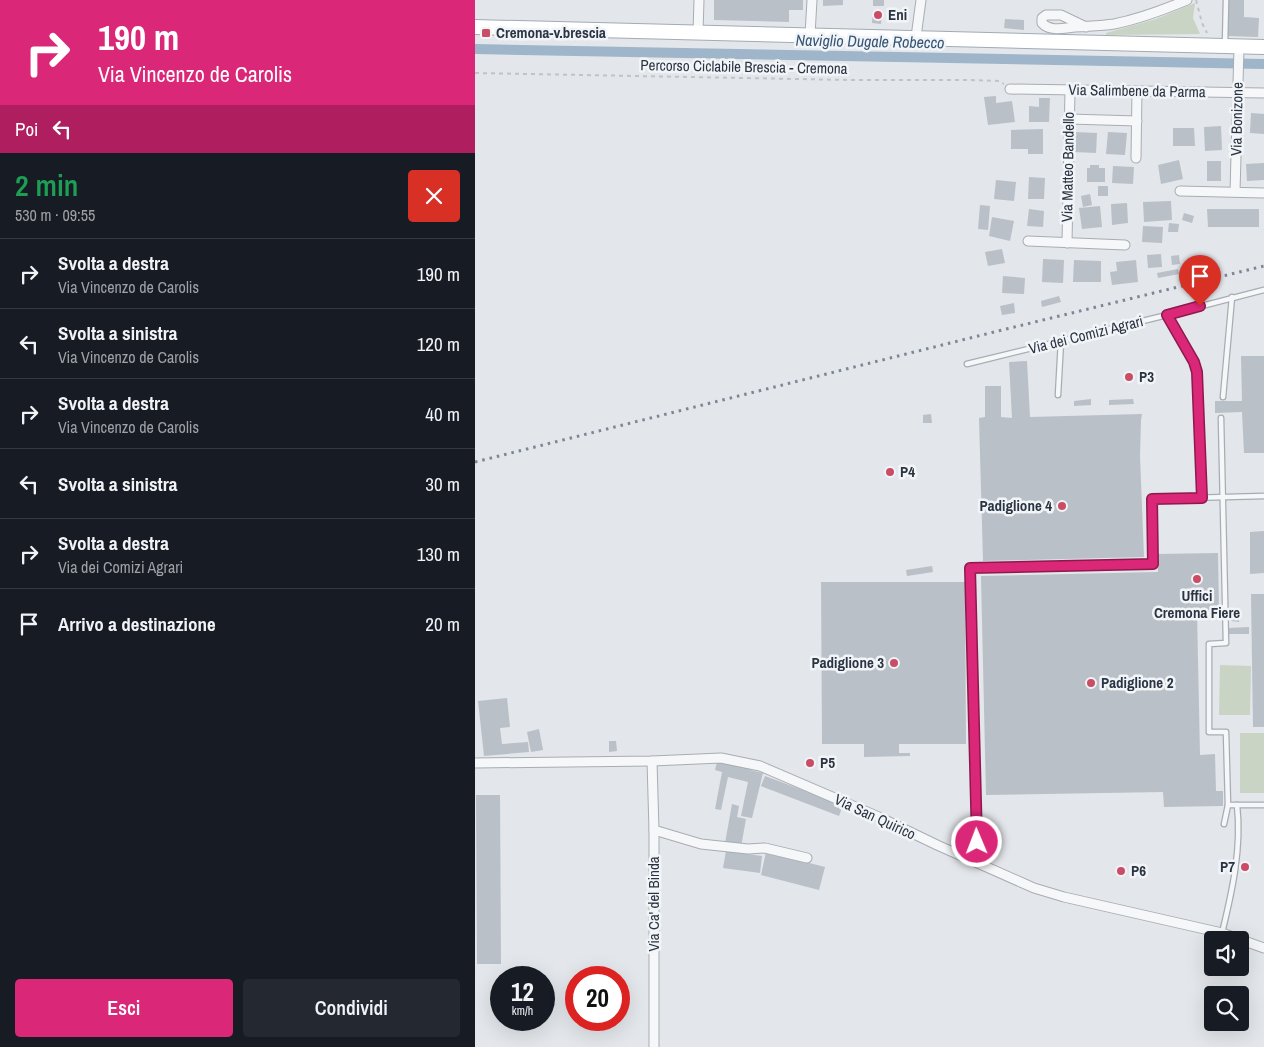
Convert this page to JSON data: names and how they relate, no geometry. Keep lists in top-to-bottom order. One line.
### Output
{"streets":{"street":["Via Salimbene da Parma","Via Bonizone","Via Matteo Bandello","Via San Quirico","Via Ca' del Binda"],"lane":["Via dei Comizi Agrari"],"path":["Percorso Ciclabile Brescia - Cremona"]},"crossings":[["Percorso Ciclabile Brescia - Cremona","Via Salimbene da Parma"],["Via Salimbene da Parma","Via Bonizone"],["Via Salimbene da Parma","Via Matteo Bandello"],["Via San Quirico","Via Ca' del Binda"]],"water":["Naviglio Dugale Robecco"],"places":{"other":["Eni","P3","P4","Padiglione 4","Uffici Cremona Fiere","Padiglione 3","Padiglione 2","P5","P7","P6"],"transit":["Cremona-v.brescia"]},"page":{"turn":["190 m","Via Vincenzo de Carolis"],"then":"Poi","heading":["2 min","530 m · 09:55"],"list":[{"name":"Svolta a destra","note":"Via Vincenzo de Carolis","value":"190 m"},{"name":"Svolta a sinistra","note":"Via Vincenzo de Carolis","value":"120 m"},{"name":"Svolta a destra","note":"Via Vincenzo de Carolis","value":"40 m"},{"name":"Svolta a sinistra","value":"30 m"},{"name":"Svolta a destra","note":"Via dei Comizi Agrari","value":"130 m"},{"name":"Arrivo a destinazione","value":"20 m"}],"speed":"12 km/h","limit":"20","buttons":["Esci","Condividi"]}}
